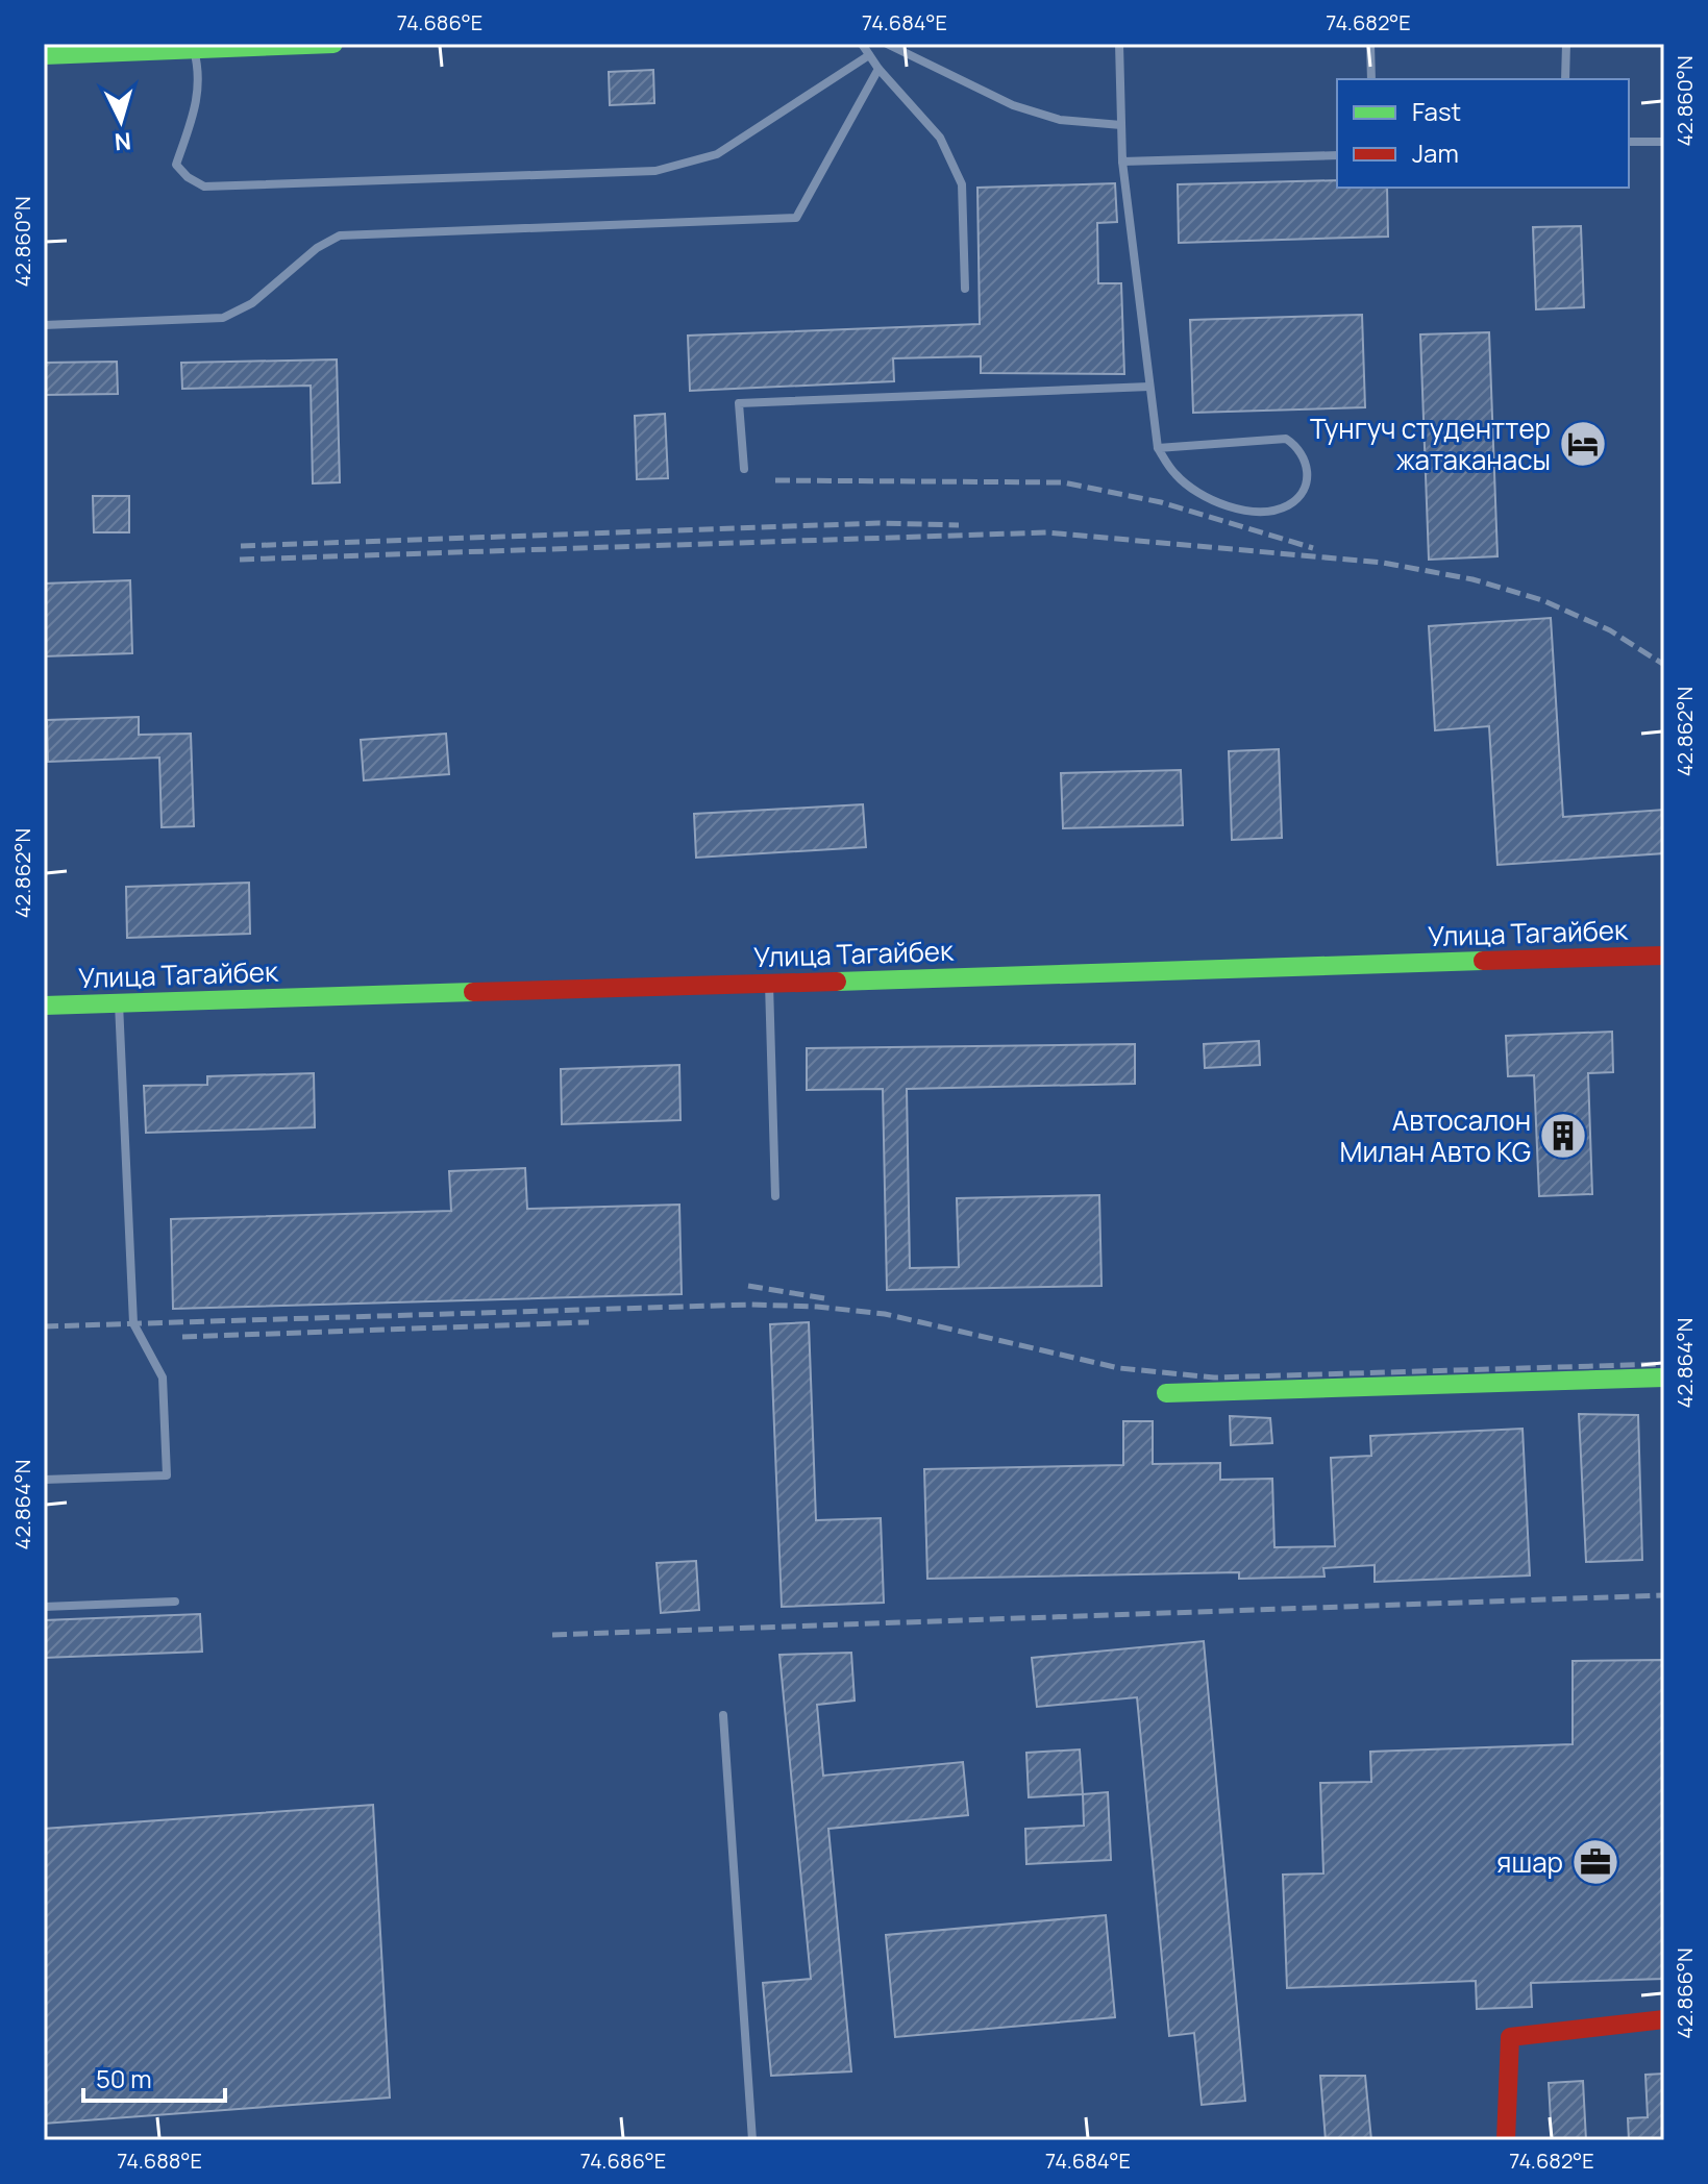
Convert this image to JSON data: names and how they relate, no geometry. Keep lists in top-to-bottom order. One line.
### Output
{"streets":{"street":["Улица Тагайбек"]},"places":{"hotel":["Тунгуч студенттер жатаканасы"],"building":["Автосалон Милан Авто KG"],"office":["яшар"]},"legend":["Fast","Jam"],"scale_bar":"50 m","north":"bottom","coordinates":["74.686°E","74.684°E","74.682°E","42.860°N","42.862°N","42.864°N","42.866°N","74.688°E"]}
